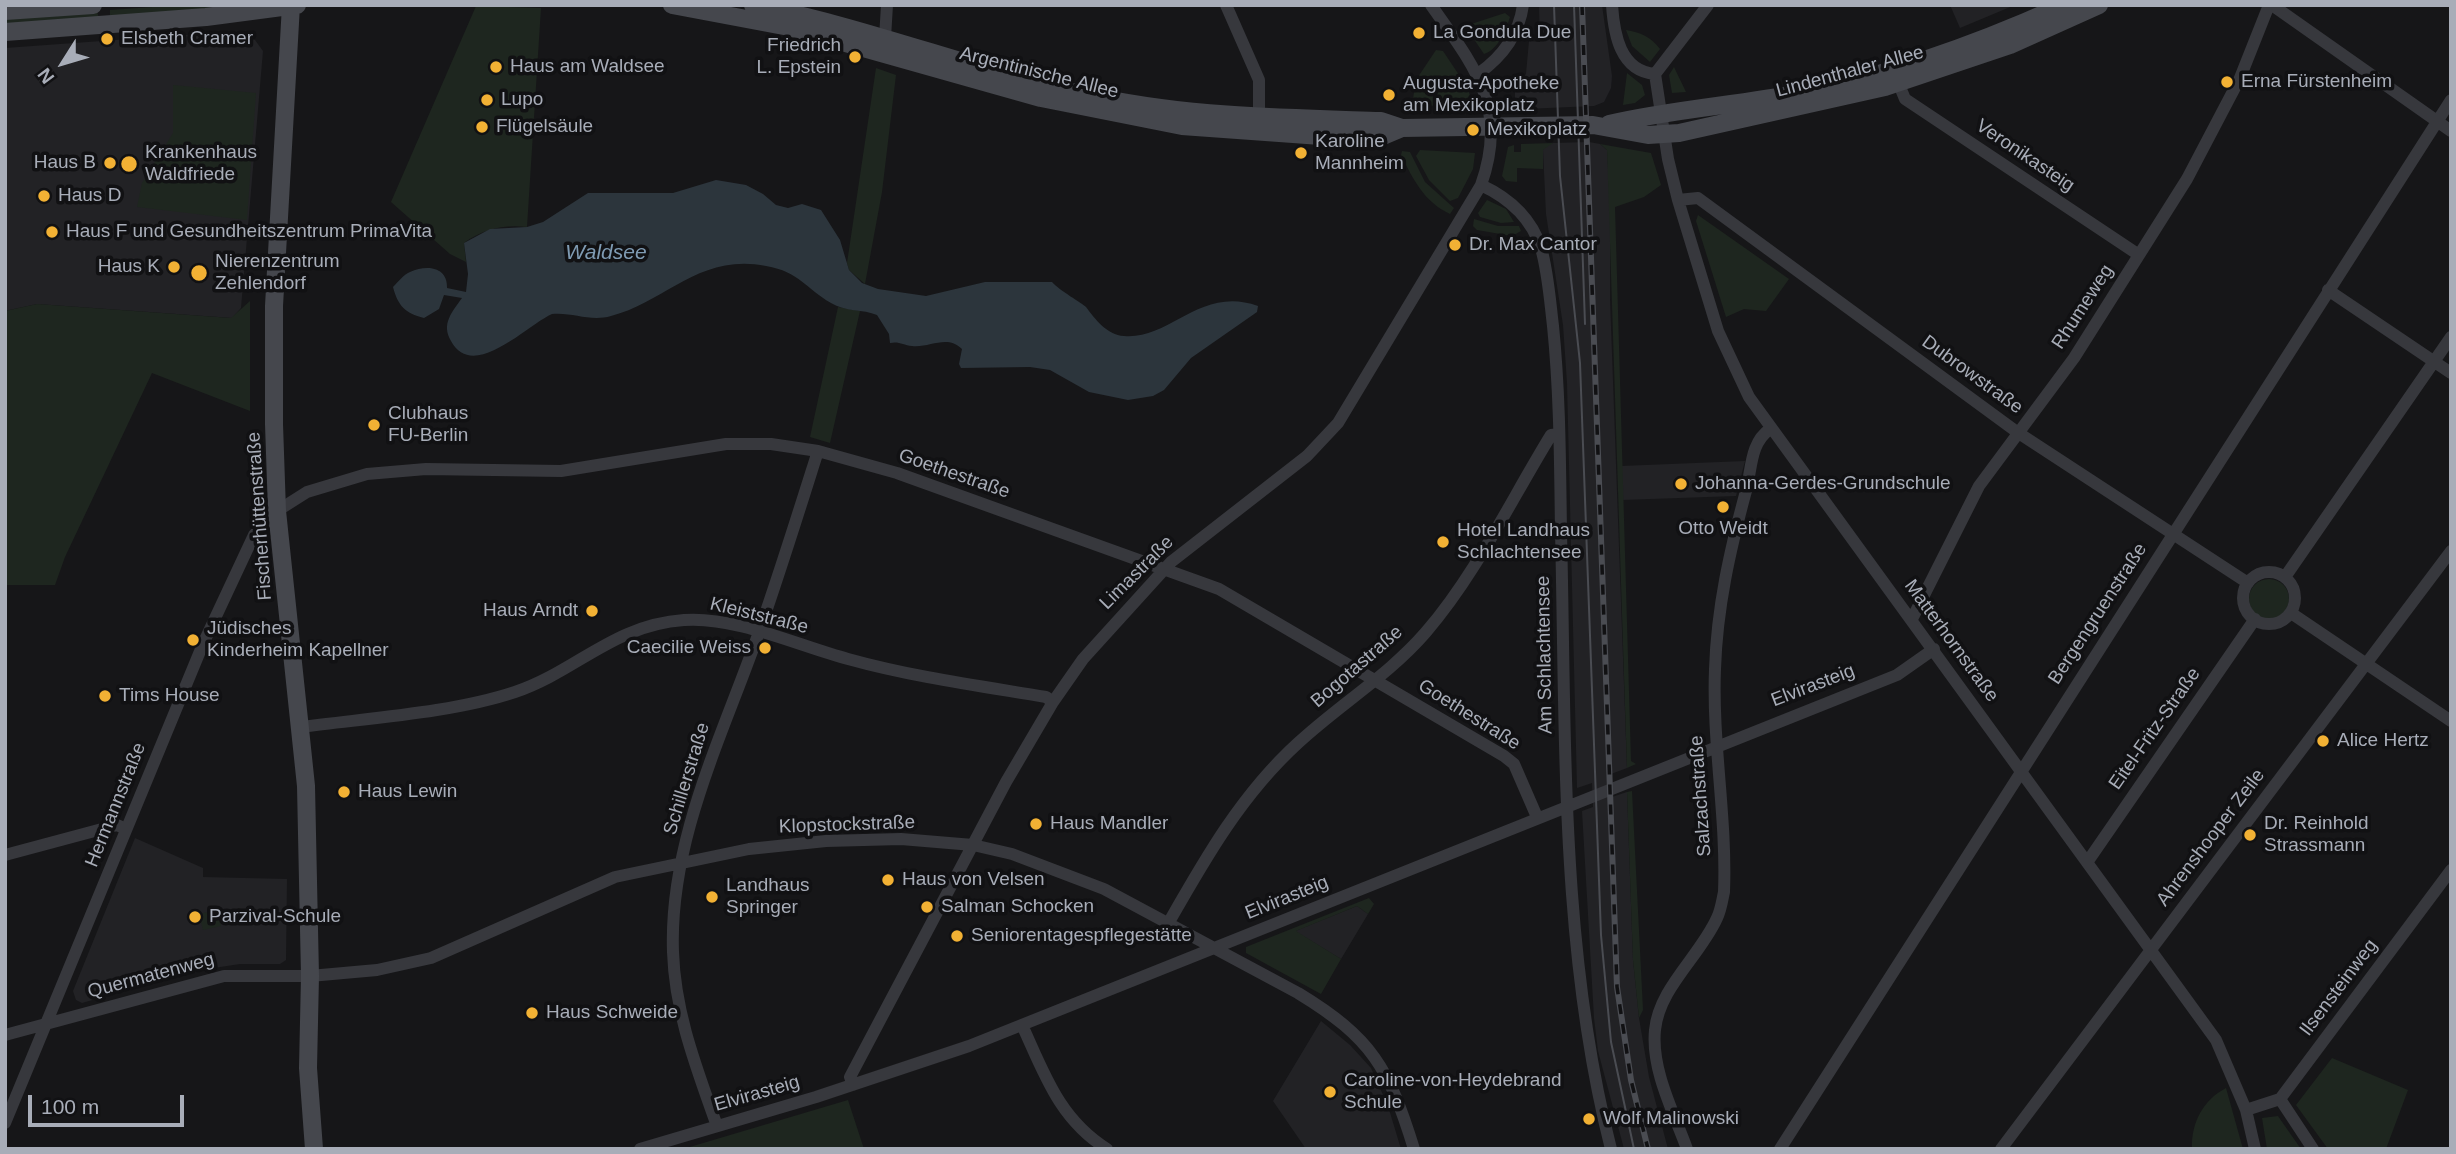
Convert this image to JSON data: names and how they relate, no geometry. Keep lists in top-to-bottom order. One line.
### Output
{"streets":{"main road":["Lindenthaler Allee","Argentinische Allee","Fischerhüttenstraße"],"street":["Veronikasteig","Rhumeweg","Dubrowstraße","Goethestraße","Limastraße","Bergengruenstraße","Kleiststraße","Matterhornstraße","Am Schlachtensee","Bogotastraße","Elvirasteig","Eitel-Fritz-Straße","Schillerstraße","Salzachstraße","Hermannstraße","Klopstockstraße","Ahrenshooper Zeile","Quermatenweg","Ilsensteinweg"]},"crossings":[["Lindenthaler Allee","Argentinische Allee"],["Lindenthaler Allee","Veronikasteig"],["Lindenthaler Allee","Limastraße"],["Lindenthaler Allee","Matterhornstraße"],["Argentinische Allee","Limastraße"],["Veronikasteig","Rhumeweg"],["Rhumeweg","Dubrowstraße"],["Rhumeweg","Matterhornstraße"],["Dubrowstraße","Bergengruenstraße"],["Dubrowstraße","Matterhornstraße"],["Dubrowstraße","Eitel-Fritz-Straße"],["Goethestraße","Fischerhüttenstraße"],["Goethestraße","Limastraße"],["Goethestraße","Bogotastraße"],["Goethestraße","Elvirasteig"],["Goethestraße","Schillerstraße"],["Goethestraße","Hermannstraße"],["Fischerhüttenstraße","Kleiststraße"],["Fischerhüttenstraße","Hermannstraße"],["Fischerhüttenstraße","Klopstockstraße"],["Fischerhüttenstraße","Quermatenweg"],["Limastraße","Kleiststraße"],["Limastraße","Am Schlachtensee"],["Limastraße","Elvirasteig"],["Limastraße","Klopstockstraße"],["Bergengruenstraße","Matterhornstraße"],["Kleiststraße","Schillerstraße"],["Matterhornstraße","Elvirasteig"],["Matterhornstraße","Eitel-Fritz-Straße"],["Matterhornstraße","Salzachstraße"],["Matterhornstraße","Ahrenshooper Zeile"],["Am Schlachtensee","Bogotastraße"],["Am Schlachtensee","Elvirasteig"],["Bogotastraße","Klopstockstraße"],["Elvirasteig","Schillerstraße"],["Elvirasteig","Salzachstraße"],["Elvirasteig","Klopstockstraße"],["Schillerstraße","Klopstockstraße"],["Hermannstraße","Quermatenweg"],["Klopstockstraße","Quermatenweg"]],"water":["Waldsee"],"places":["La Gondula Due","Elsbeth Cramer","Friedrich L. Epstein","Haus am Waldsee","Erna Fürstenheim","Augusta-Apotheke am Mexikoplatz","Lupo","Flügelsäule","Mexikoplatz","Karoline Mannheim","Haus B","Krankenhaus Waldfriede","Haus D","Haus F und Gesundheitszentrum PrimaVita","Dr. Max Cantor","Haus K","Nierenzentrum Zehlendorf","Clubhaus FU-Berlin","Johanna-Gerdes-Grundschule","Otto Weidt","Hotel Landhaus Schlachtensee","Haus Arndt","Jüdisches Kinderheim Kapellner","Caecilie Weiss","Tims House","Alice Hertz","Haus Lewin","Haus Mandler","Dr. Reinhold Strassmann","Haus von Velsen","Landhaus Springer","Salman Schocken","Parzival-Schule","Seniorentagespflegestätte","Haus Schweide","Caroline-von-Heydebrand Schule","Wolf Malinowski"],"scale_bar":"100 m","north":"bottom left"}
